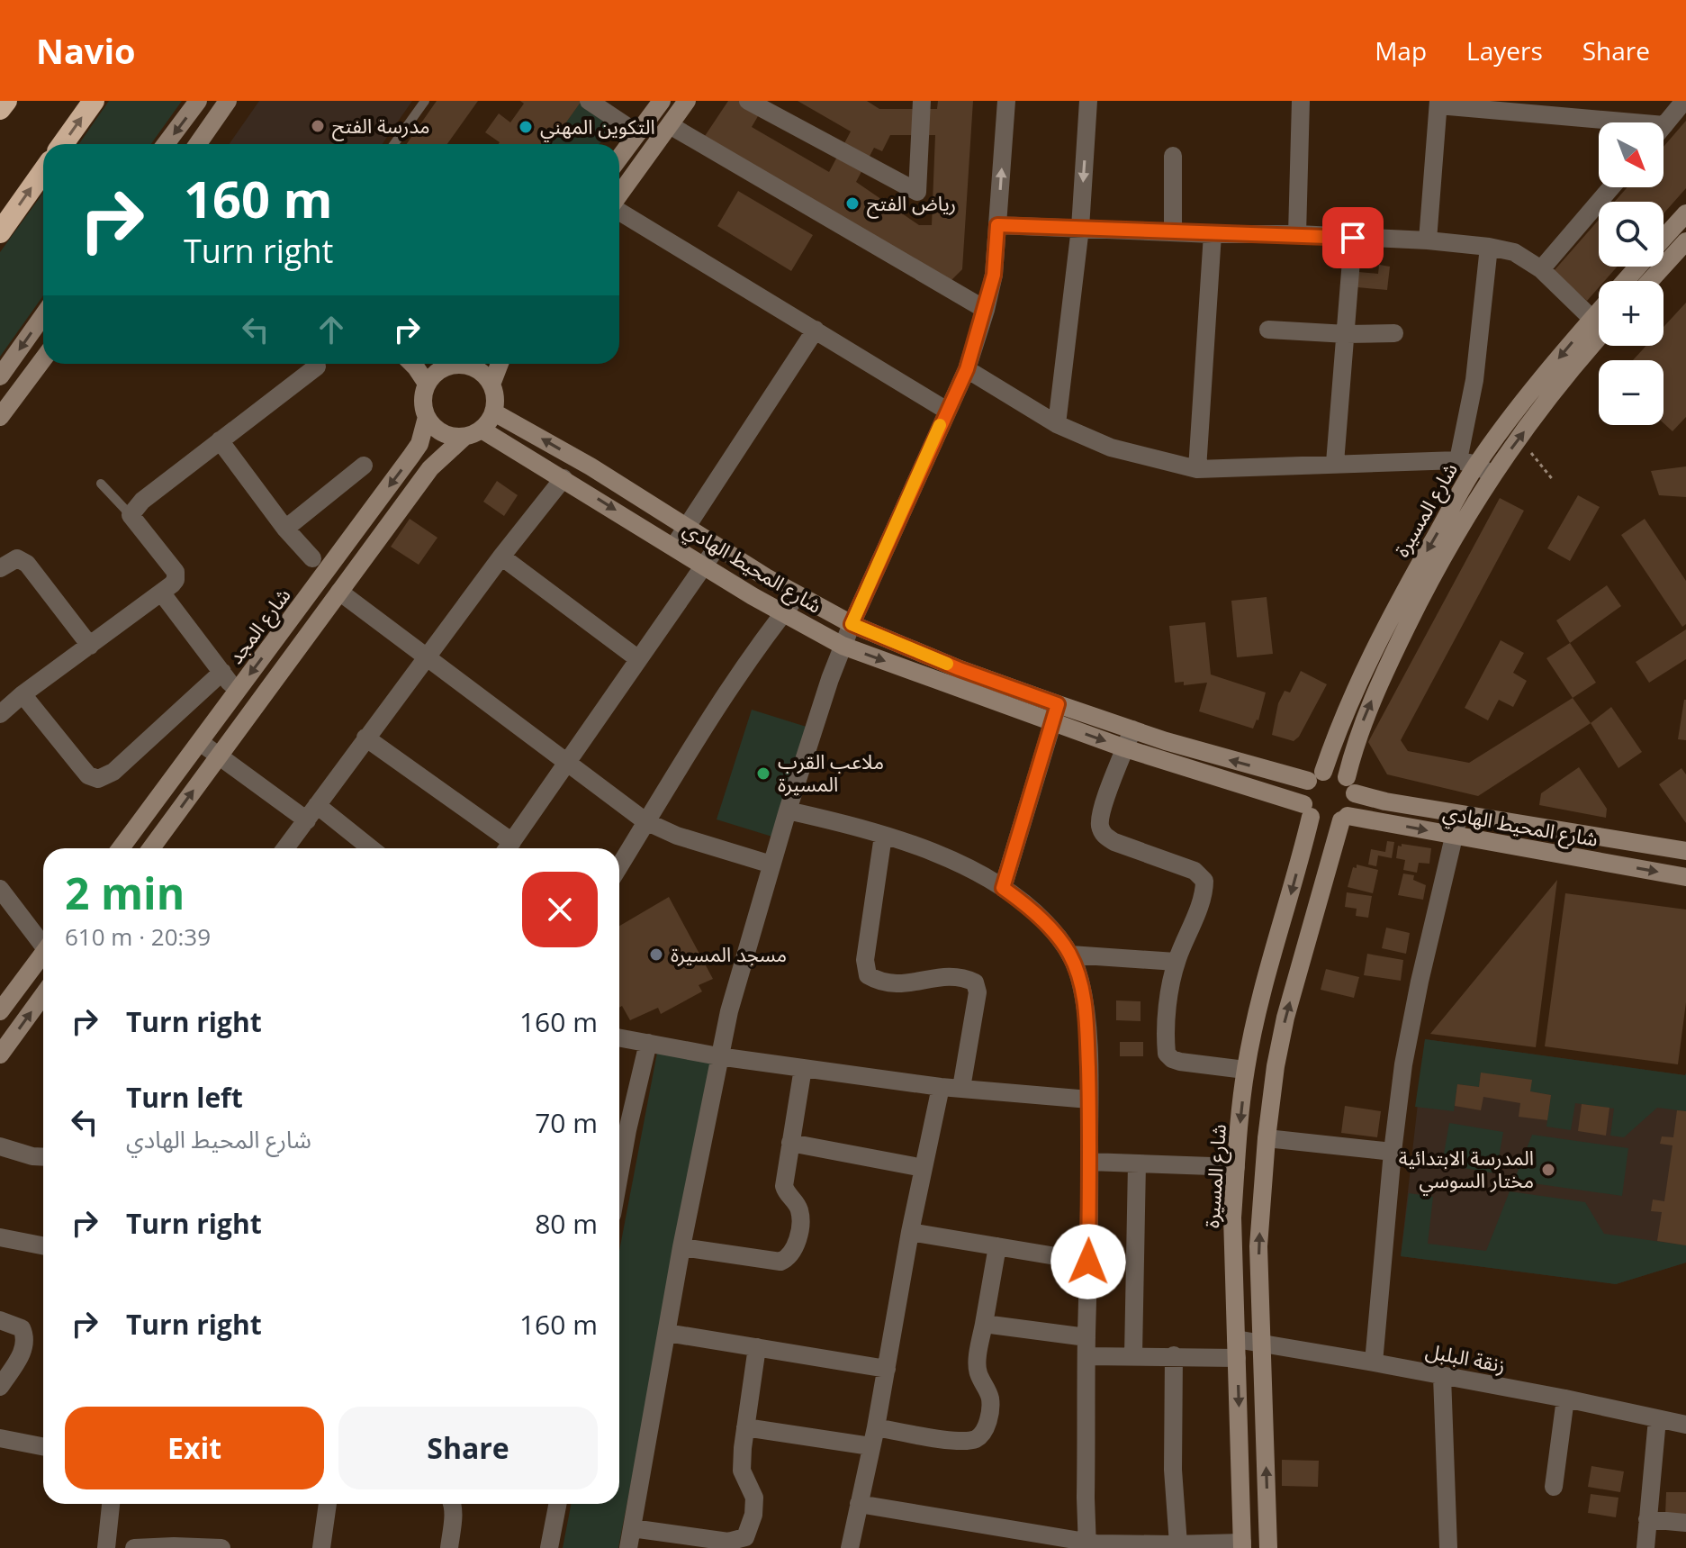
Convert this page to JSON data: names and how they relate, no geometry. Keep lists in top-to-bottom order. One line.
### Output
{"streets":{"street":["شارع المسيرة","شارع المحيط الهادي","شارع المجد","زنقة البلبل"]},"crossings":[["شارع المسيرة","شارع المحيط الهادي"],["شارع المسيرة","زنقة البلبل"]],"places":["مدرسة الفتح","التكوين المهني","رياض الفتح","ملاعب القرب المسيرة","مسجد المسيرة","المدرسة الابتدائية مختار السوسي"],"north":"bottom right","page":{"header":"Navio","nav":["Map","Layers","Share"],"map_buttons":["+","−"],"turn":["160 m","Turn right"],"heading":["2 min","610 m · 20:39"],"list":[{"name":"Turn right","value":"160 m"},{"name":"Turn left","note":"شارع المحيط الهادي","value":"70 m"},{"name":"Turn right","value":"80 m"},{"name":"Turn right","value":"160 m"}],"buttons":["Exit","Share"]}}
